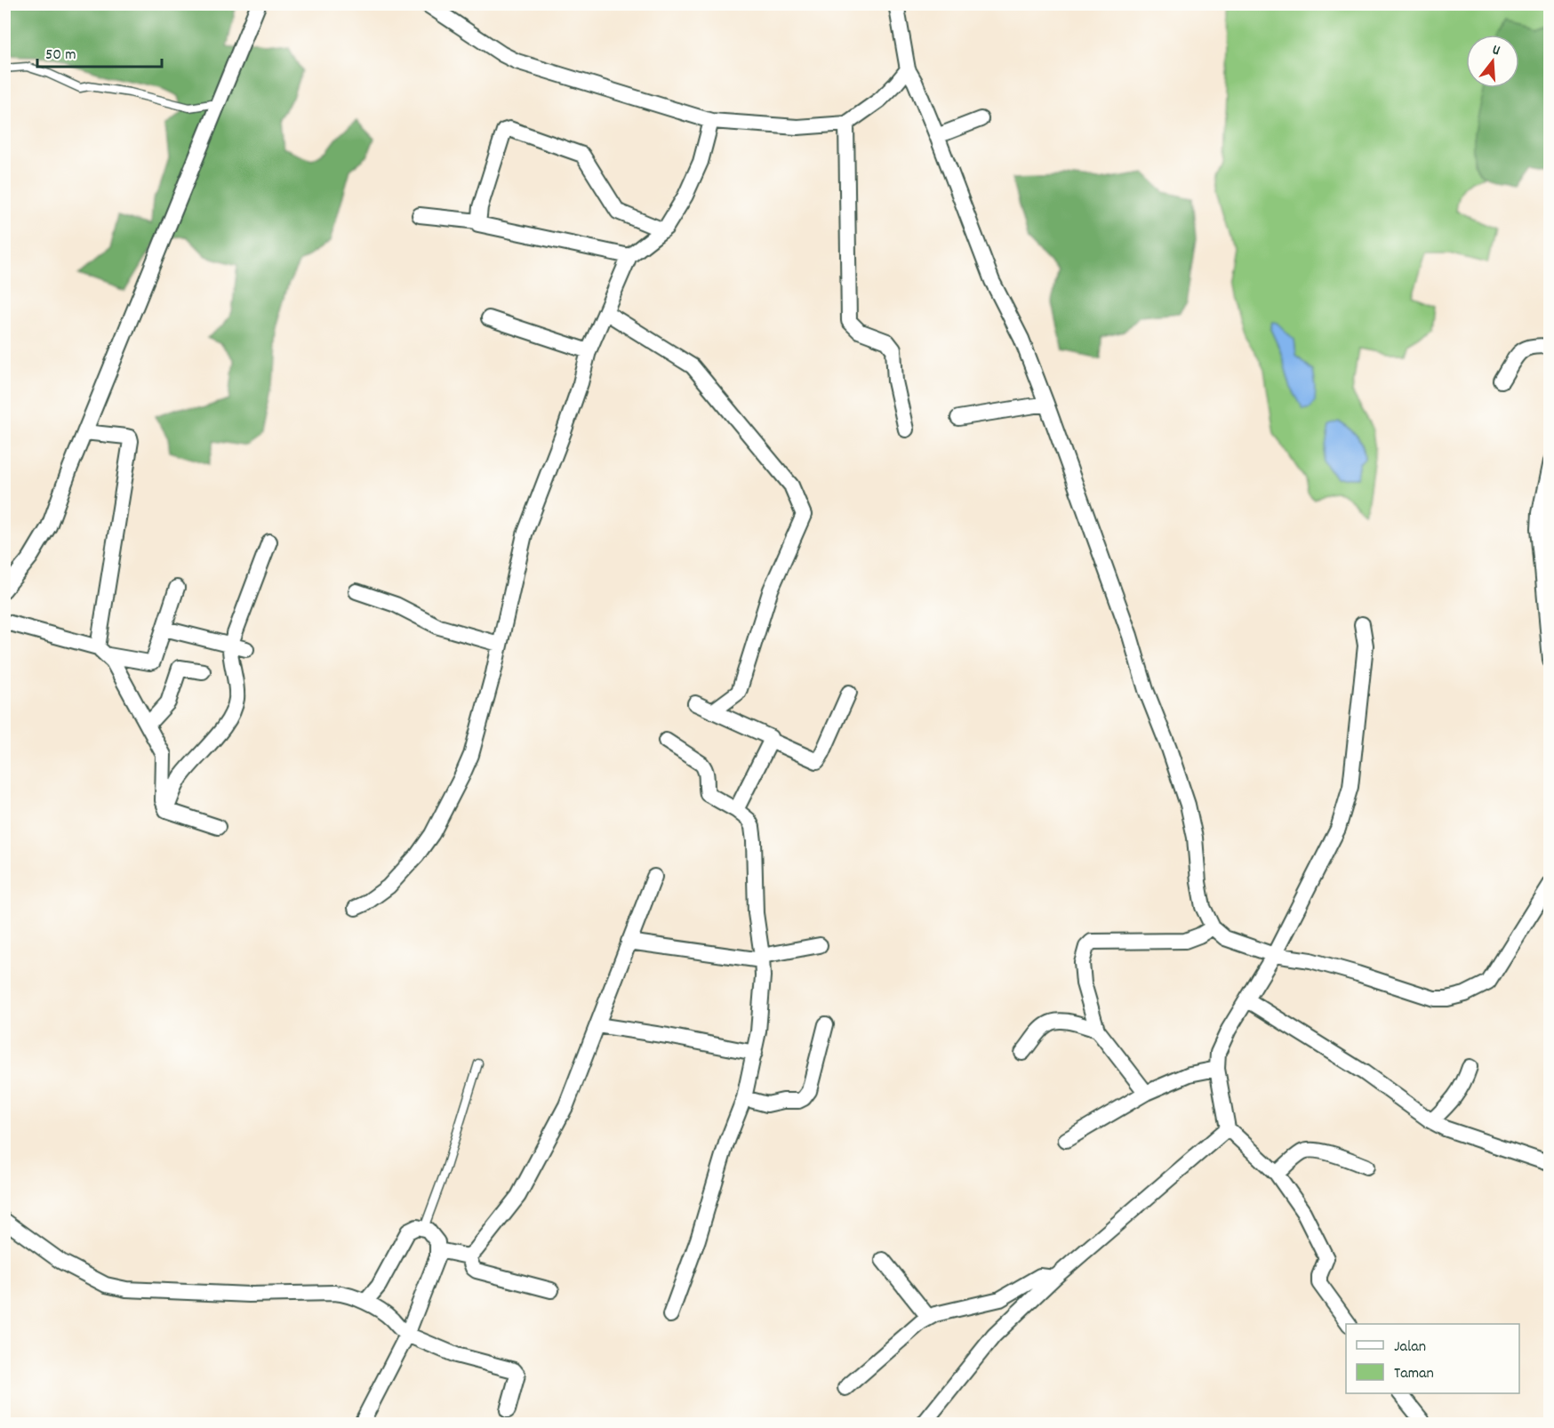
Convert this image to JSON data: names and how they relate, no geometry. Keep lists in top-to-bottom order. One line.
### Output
{"legend":["Jalan","Taman"],"scale_bar":"50 m","north":"top"}
